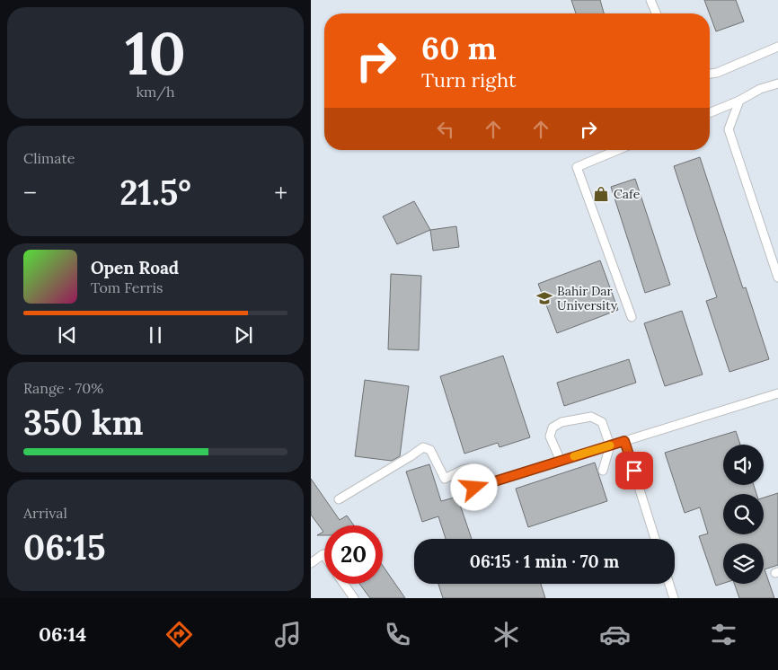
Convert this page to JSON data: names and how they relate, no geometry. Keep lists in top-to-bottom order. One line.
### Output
{"places":{"shop":["Cafe"],"school or university":["Bahir Dar University"]},"page":{"tile":[["10","km/h"],"Climate",["Range · 70%","350 km"],["Arrival","06:15"]],"turn":["60 m","Turn right"],"heat":["−","21.5°","+"],"song":["Open Road","Tom Ferris"],"limit":"20","trip":"06:15 · 1 min · 70 m","tabs":"06:14"}}
